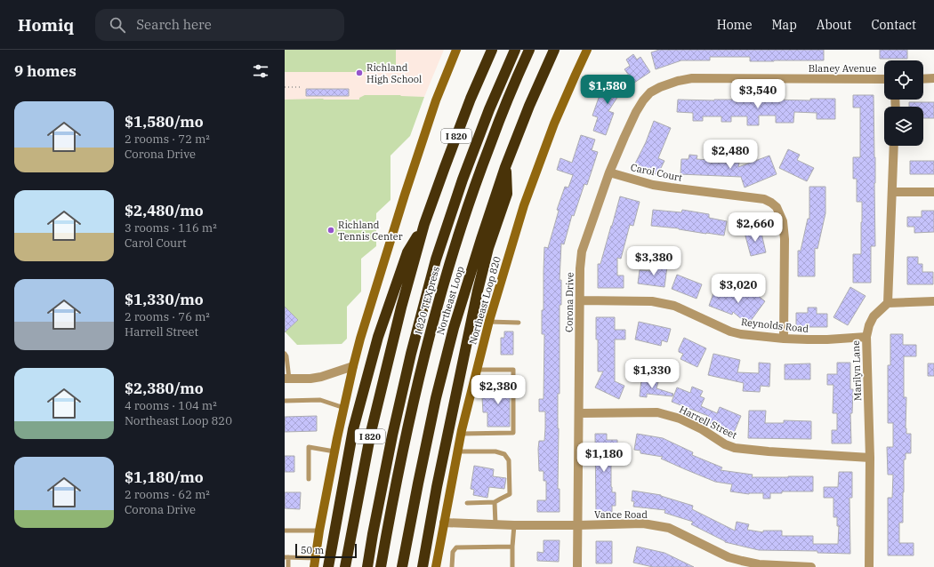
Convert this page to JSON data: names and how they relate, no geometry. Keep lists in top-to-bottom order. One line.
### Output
{"streets":{"highway":["I 820","I 820 TEXpress","Northeast Loop"],"main road":["Northeast Loop 820"],"street":["Blaney Avenue","Carol Court","Corona Drive","Reynolds Road","Marilyn Lane","Harrell Street","Vance Road"]},"crossings":[["Blaney Avenue","Corona Drive"],["Carol Court","Corona Drive"],["Carol Court","Reynolds Road"],["Northeast Loop 820","Vance Road"],["Corona Drive","Reynolds Road"],["Corona Drive","Harrell Street"],["Corona Drive","Vance Road"],["Reynolds Road","Marilyn Lane"],["Marilyn Lane","Harrell Street"]],"places":["Richland High School","Richland Tennis Center"],"scale_bar":"50 m","page":{"header":"Homiq","search":"Search here","nav":["Home","Map","About","Contact"],"heading":"9 homes","price":["$1,580","$3,540","$2,480","$2,660","$3,380","$3,020","$1,330","$2,380","$1,180"],"list":[{"name":"$1,580/mo","note":"2 rooms · 72 m² · Corona Drive"},{"name":"$2,480/mo","note":"3 rooms · 116 m² · Carol Court"},{"name":"$1,330/mo","note":"2 rooms · 76 m² · Harrell Street"},{"name":"$2,380/mo","note":"4 rooms · 104 m² · Northeast Loop 820"},{"name":"$1,180/mo","note":"2 rooms · 62 m² · Corona Drive"}],"scale":"50 m"}}
